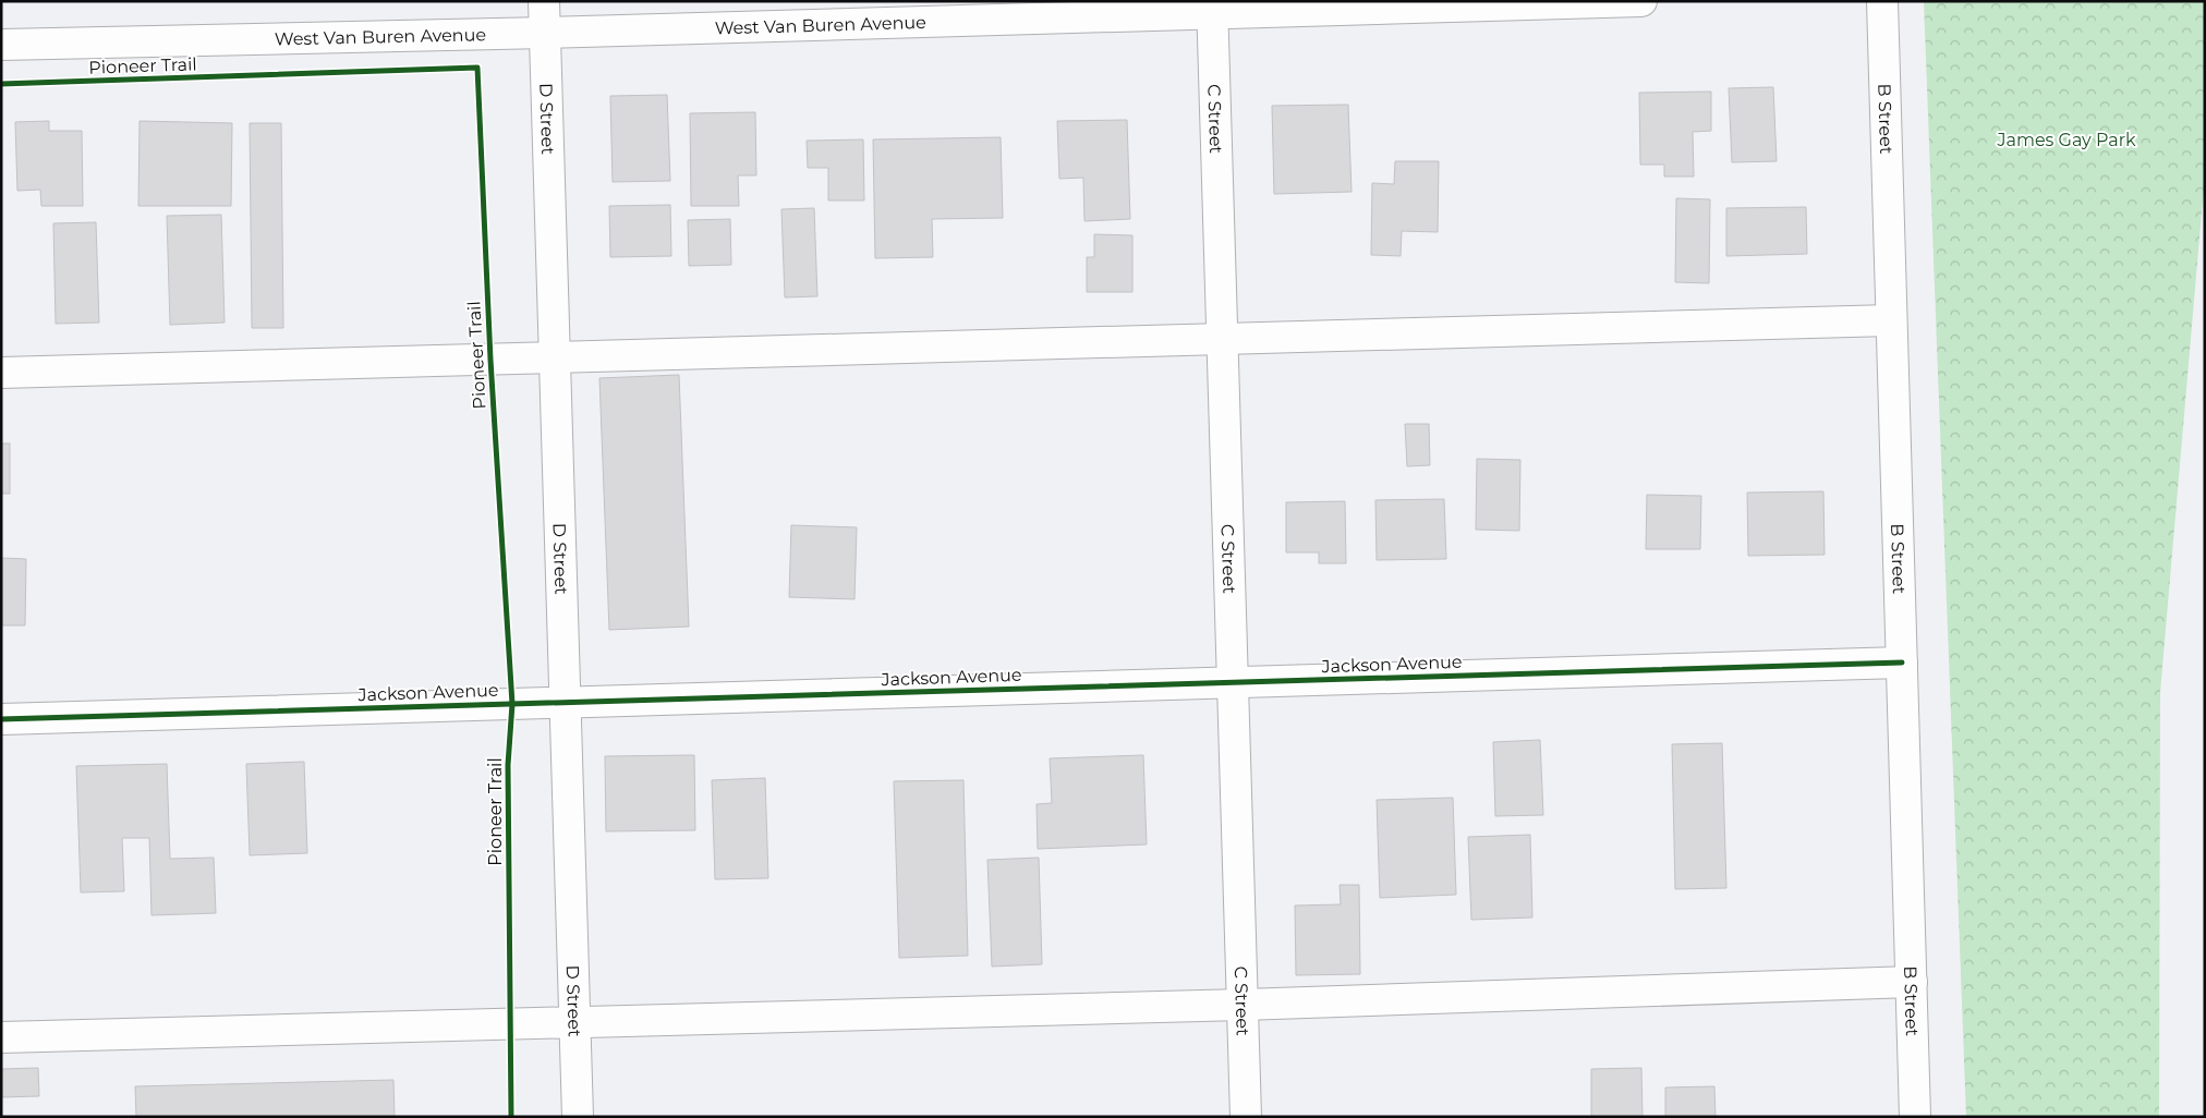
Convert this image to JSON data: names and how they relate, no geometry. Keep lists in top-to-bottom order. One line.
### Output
{"streets":{"street":["West Van Buren Avenue","D Street","C Street","B Street","Jackson Avenue"],"cycle path":["Pioneer Trail"]},"crossings":[["West Van Buren Avenue","D Street"],["West Van Buren Avenue","C Street"],["D Street","Jackson Avenue"],["C Street","Jackson Avenue"],["B Street","Jackson Avenue"]],"parks":["James Gay Park"]}
